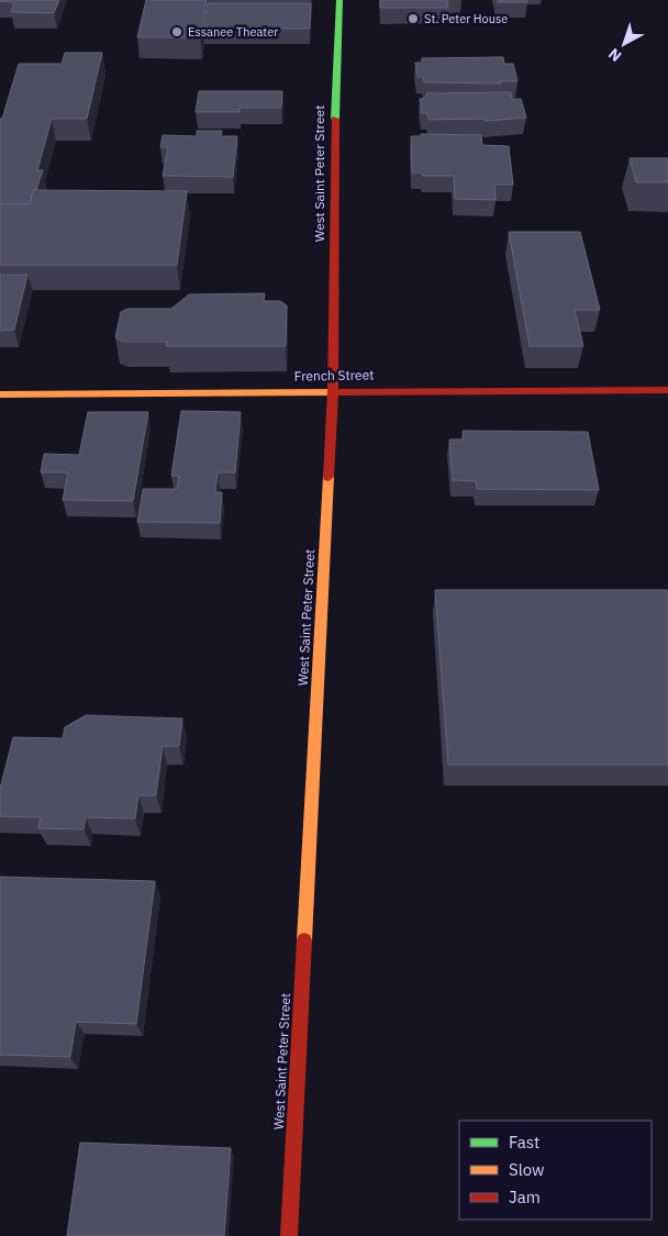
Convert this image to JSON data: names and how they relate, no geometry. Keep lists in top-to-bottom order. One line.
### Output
{"streets":{"main road":["West Saint Peter Street","French Street"]},"crossings":[["West Saint Peter Street","French Street"]],"places":["St. Peter House","Essanee Theater"],"legend":["Fast","Slow","Jam"],"north":"bottom left"}
